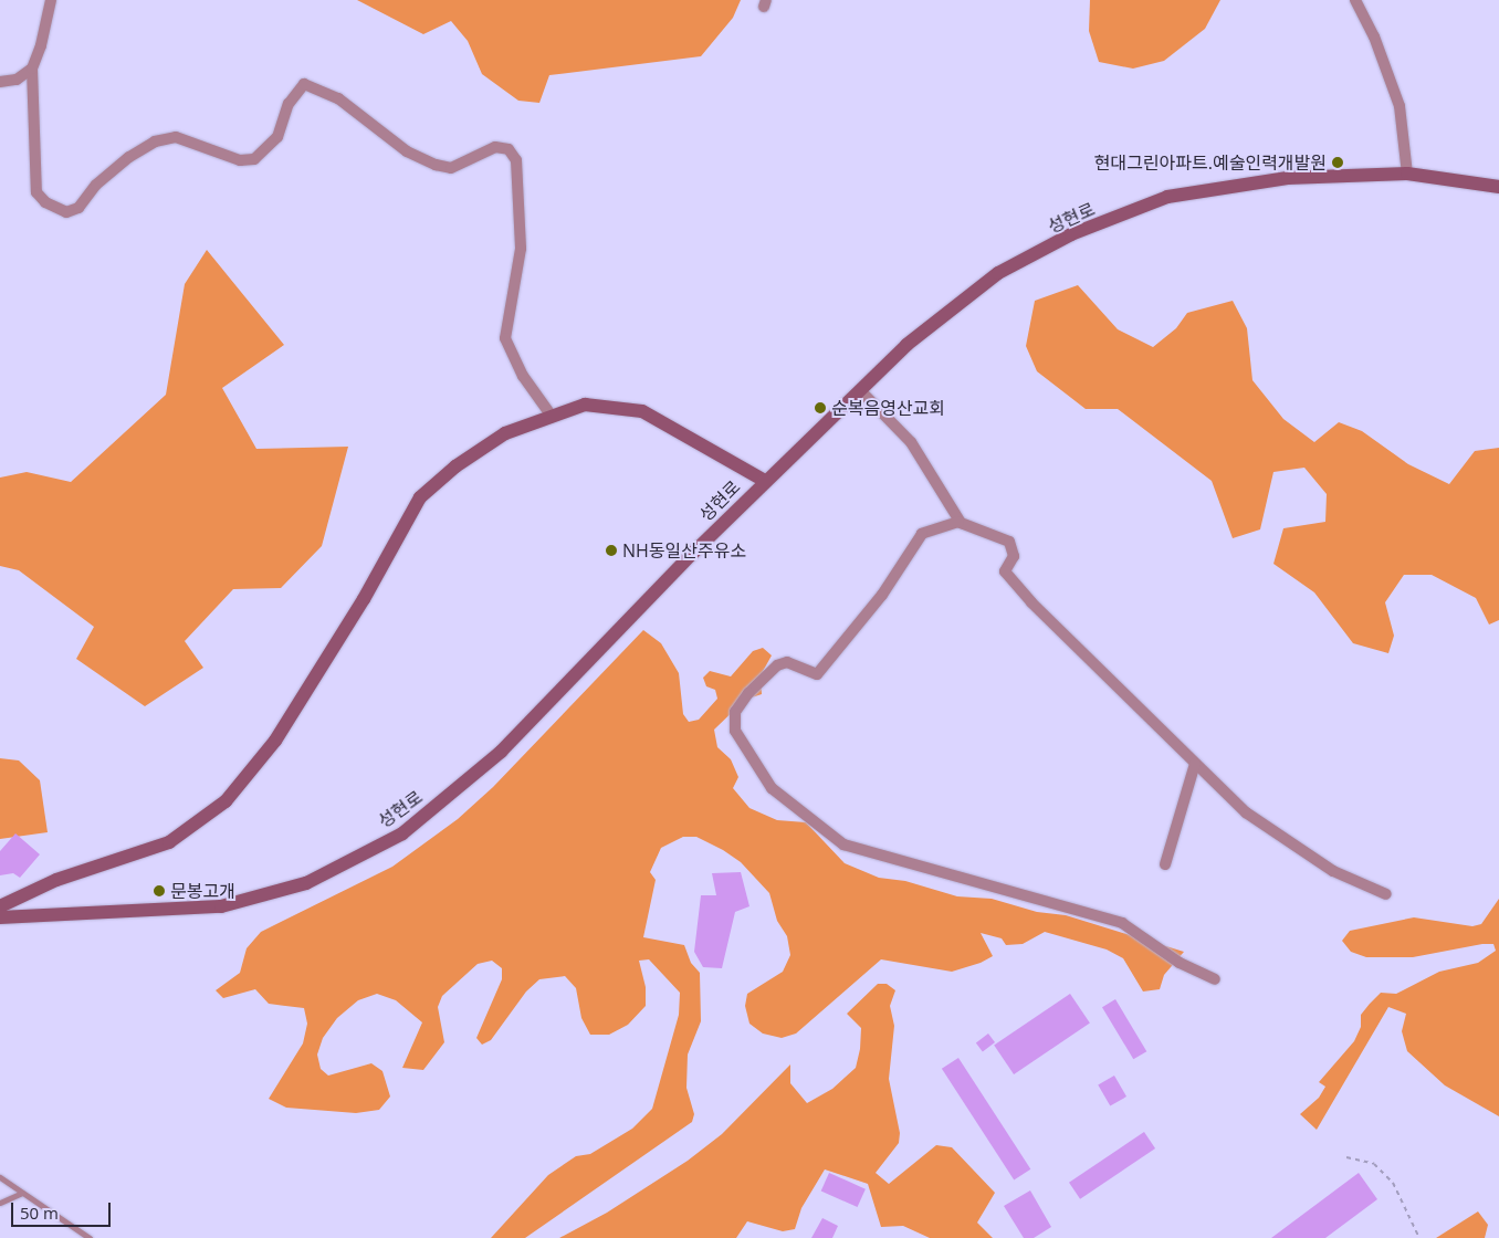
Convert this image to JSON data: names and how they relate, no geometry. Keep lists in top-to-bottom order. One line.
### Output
{"streets":{"main road":["성현로"]},"places":["현대그린아파트.예술인력개발원","순복음영산교회","NH동일산주유소","문봉고개"],"scale_bar":"50 m"}
